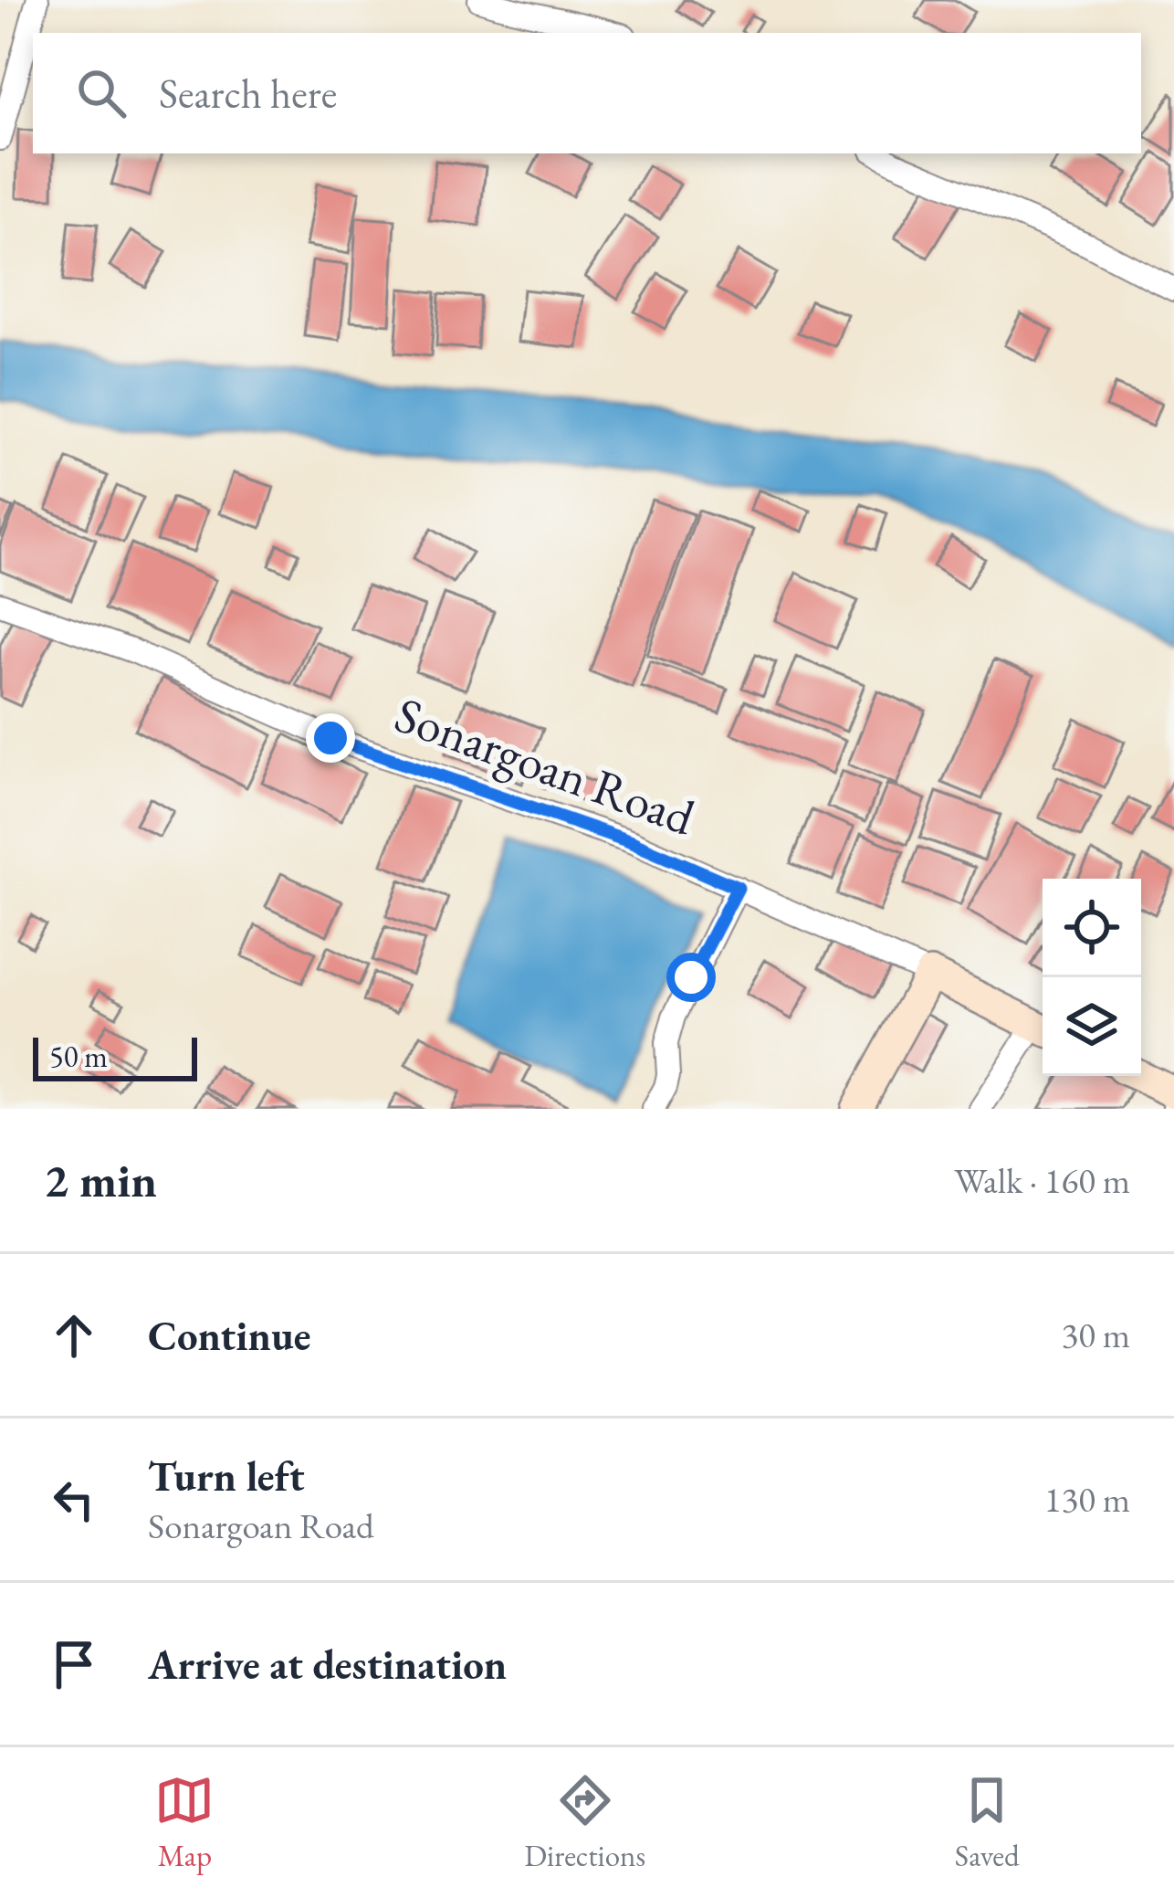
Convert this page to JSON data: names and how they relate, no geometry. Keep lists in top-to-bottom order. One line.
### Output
{"streets":{"main road":["Sonargoan Road"]},"scale_bar":"50 m","page":{"search":"Search here","scale":"50 m","heading":["2 min","Walk · 160 m"],"list":[["Continue","30 m"],["Turn left","Sonargoan Road","130 m"],"Arrive at destination"],"nav":["Map","Directions","Saved"]}}
